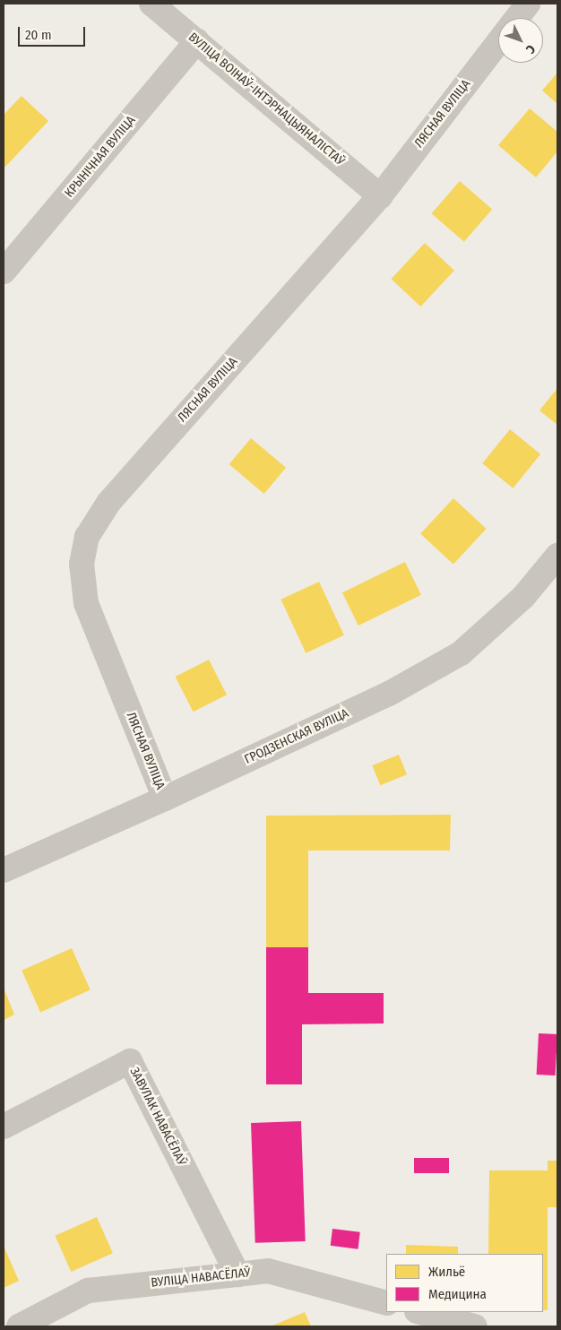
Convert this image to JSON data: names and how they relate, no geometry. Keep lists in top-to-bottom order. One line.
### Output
{"streets":{"street":["ВУЛІЦА ВОІНАЎ-ІНТЭРНАЦЫЯНАЛІСТАЎ","ЛЯСНАЯ ВУЛІЦА","КРЫНІЧНАЯ ВУЛІЦА","ГРОДЗЕНСКАЯ ВУЛІЦА","ЗАВУЛАК НАВАСЁЛАЎ","ВУЛІЦА НАВАСЁЛАЎ"]},"crossings":[["ВУЛІЦА ВОІНАЎ-ІНТЭРНАЦЫЯНАЛІСТАЎ","ЛЯСНАЯ ВУЛІЦА"],["ВУЛІЦА ВОІНАЎ-ІНТЭРНАЦЫЯНАЛІСТАЎ","КРЫНІЧНАЯ ВУЛІЦА"],["ЛЯСНАЯ ВУЛІЦА","ГРОДЗЕНСКАЯ ВУЛІЦА"],["ЗАВУЛАК НАВАСЁЛАЎ","ВУЛІЦА НАВАСЁЛАЎ"]],"legend":["Жильё","Медицина"],"scale_bar":"20 m","north":"bottom right"}
